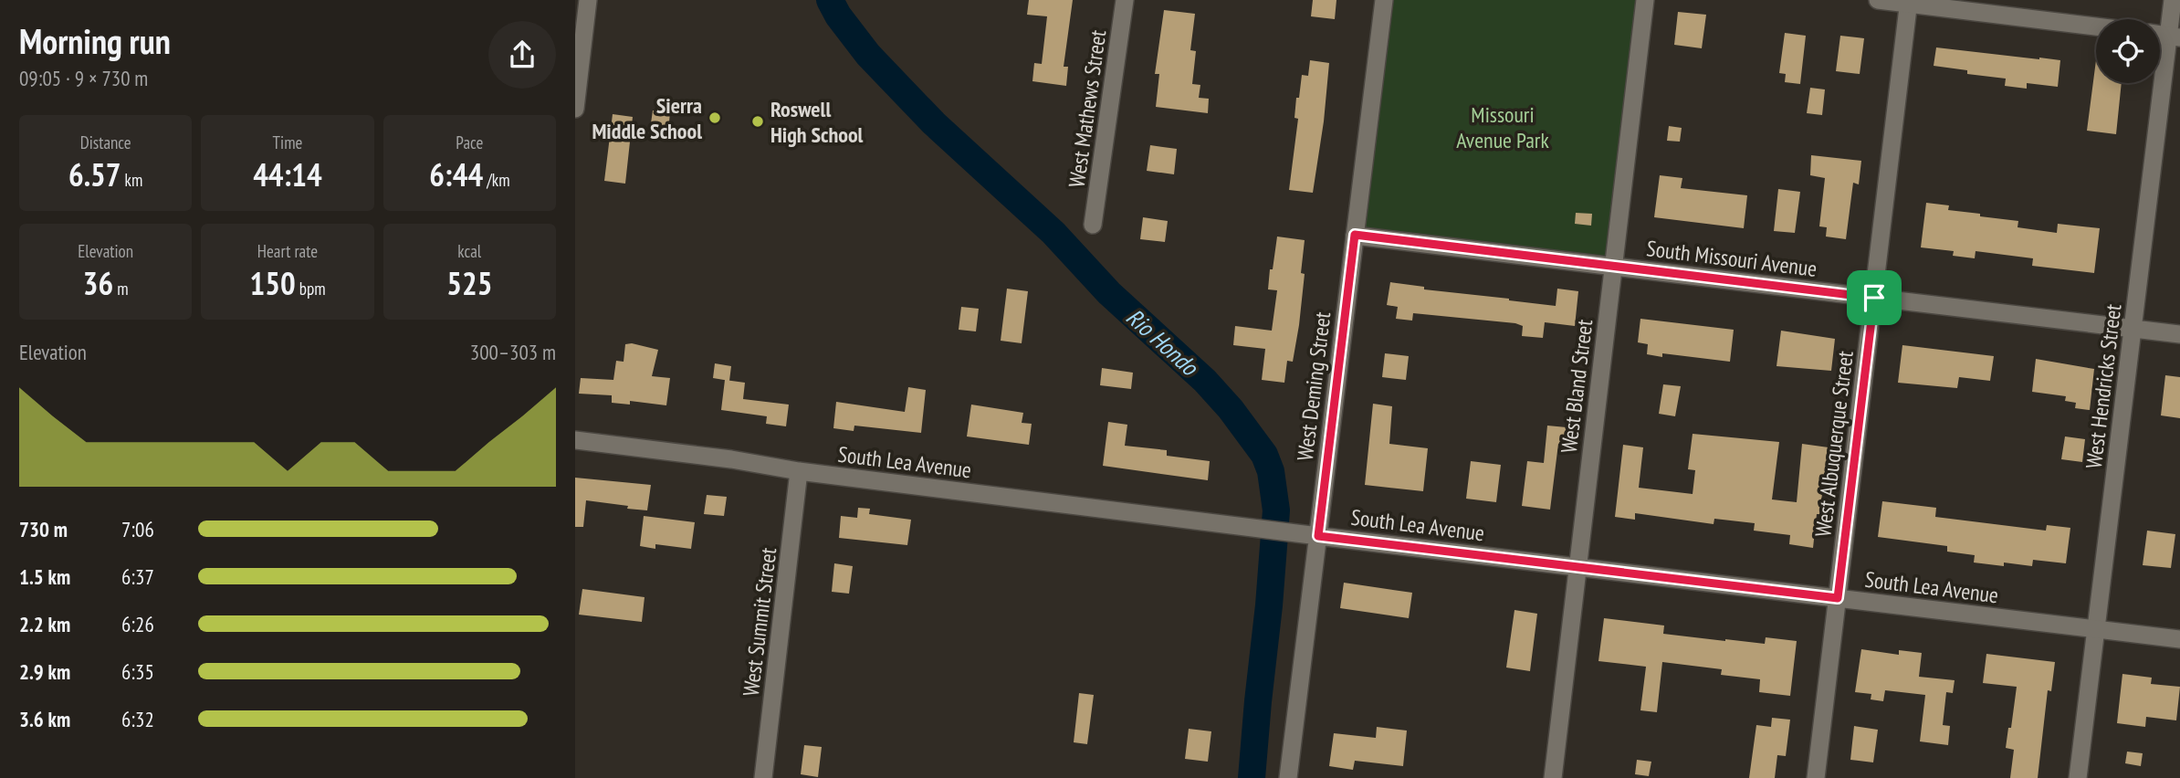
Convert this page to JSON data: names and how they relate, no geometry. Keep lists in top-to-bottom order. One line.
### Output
{"streets":{"street":["West Mathews Street","South Missouri Avenue","West Deming Street","West Bland Street","West Hendricks Street","West Albuquerque Street","South Lea Avenue","West Summit Street"]},"crossings":[["South Missouri Avenue","West Deming Street"],["South Missouri Avenue","West Bland Street"],["South Missouri Avenue","West Hendricks Street"],["South Missouri Avenue","West Albuquerque Street"],["West Deming Street","South Lea Avenue"],["West Bland Street","South Lea Avenue"],["West Hendricks Street","South Lea Avenue"],["West Albuquerque Street","South Lea Avenue"],["South Lea Avenue","West Summit Street"]],"water":["Rio Hondo"],"parks":["Missouri Avenue Park"],"places":["Sierra Middle School","Roswell High School"],"page":{"heading":["Morning run","09:05 · 9 × 730 m"],"stats":[["Distance","6.57 km"],["Time","44:14"],["Pace","6:44 /km"],["Elevation","36 m"],["Heart rate","150 bpm"],["kcal","525"]],"chart":["Elevation","300–303 m"],"list":[{"name":"730 m","note":"7:06"},{"name":"1.5 km","note":"6:37"},{"name":"2.2 km","note":"6:26"},{"name":"2.9 km","note":"6:35"},{"name":"3.6 km","note":"6:32"}]}}
